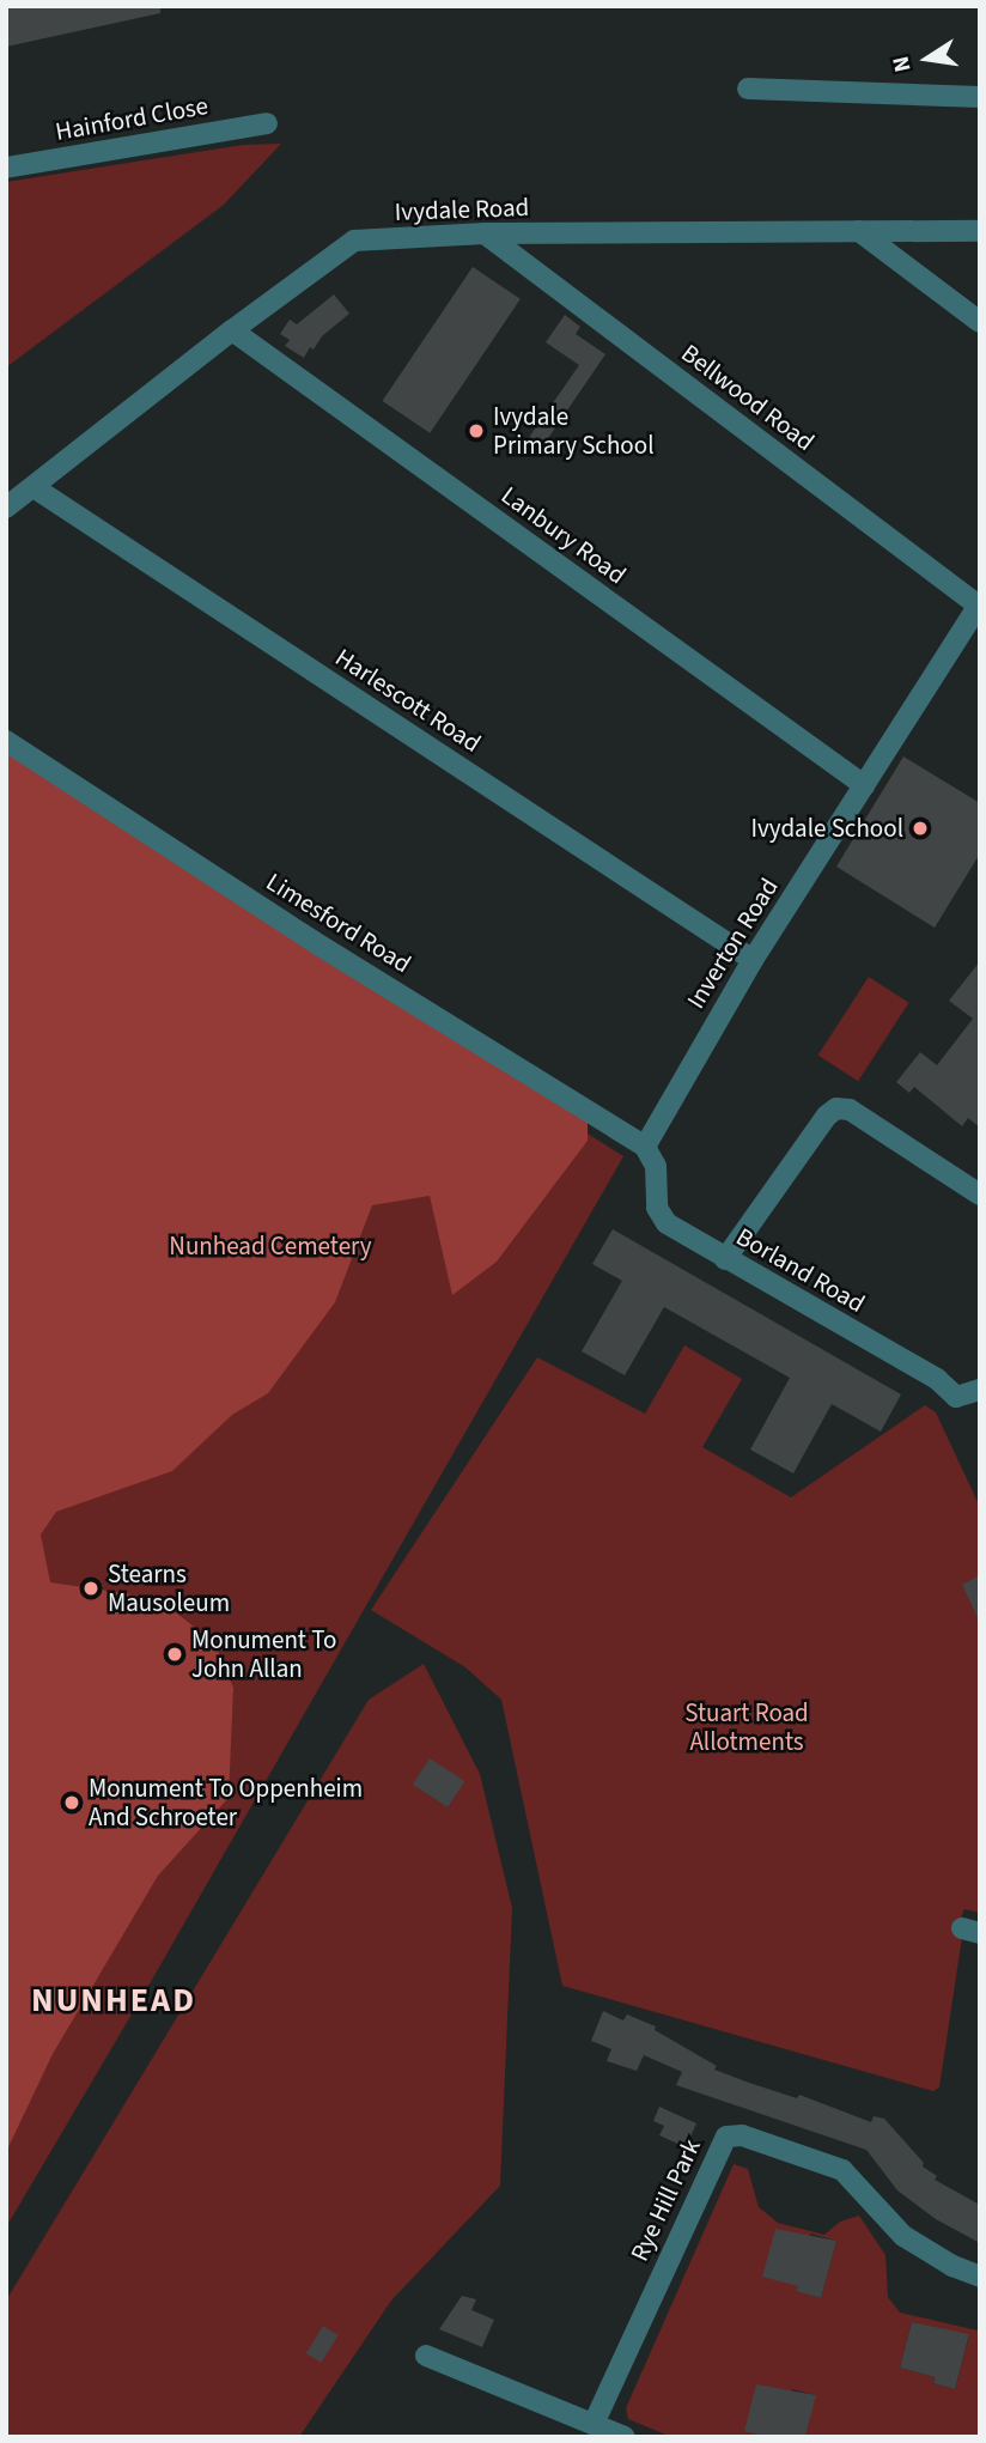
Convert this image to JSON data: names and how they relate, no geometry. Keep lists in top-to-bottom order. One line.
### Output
{"streets":{"street":["Hainford Close","Ivydale Road","Bellwood Road","Lanbury Road","Harlescott Road","Limesford Road","Inverton Road","Borland Road","Rye Hill Park"]},"crossings":[["Ivydale Road","Bellwood Road"],["Ivydale Road","Lanbury Road"],["Ivydale Road","Harlescott Road"],["Bellwood Road","Inverton Road"],["Lanbury Road","Inverton Road"],["Harlescott Road","Inverton Road"],["Limesford Road","Inverton Road"],["Limesford Road","Borland Road"],["Inverton Road","Borland Road"]],"districts":["NUNHEAD"],"parks":["Nunhead Cemetery","Stuart Road Allotments"],"places":["Ivydale Primary School","Ivydale School","Stearns Mausoleum","Monument To John Allan","Monument To Oppenheim And Schroeter"],"north":"left"}
